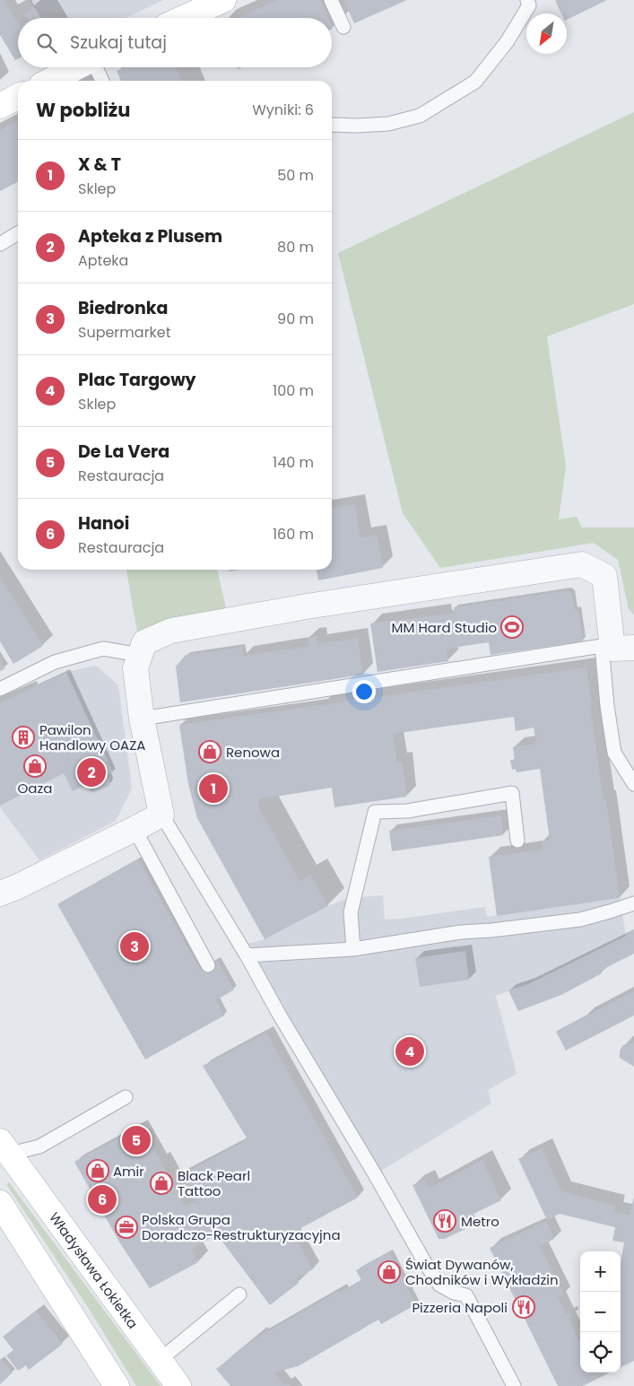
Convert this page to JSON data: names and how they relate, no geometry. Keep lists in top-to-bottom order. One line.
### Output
{"streets":{"main road":["Władysława Łokietka"]},"places":{"sports":["MM Hard Studio"],"building":["Pawilon Handlowy OAZA"],"shop":["Renowa","Oaza","Amir","Black Pearl Tattoo","Świat Dywanów, Chodników i Wykładzin"],"restaurant":["Metro","Pizzeria Napoli"],"office":["Polska Grupa Doradczo-Restrukturyzacyjna"]},"north":"bottom left","page":{"search":"Szukaj tutaj","heading":["W pobliżu","Wyniki: 6"],"list":[{"mark":"1","name":"X & T","note":"Sklep","value":"50 m"},{"mark":"2","name":"Apteka z Plusem","note":"Apteka","value":"80 m"},{"mark":"3","name":"Biedronka","note":"Supermarket","value":"90 m"},{"mark":"4","name":"Plac Targowy","note":"Sklep","value":"100 m"},{"mark":"5","name":"De La Vera","note":"Restauracja","value":"140 m"},{"mark":"6","name":"Hanoi","note":"Restauracja","value":"160 m"}],"pins":["2","1","3","4","5","6"],"map_buttons":["+","−"]}}
